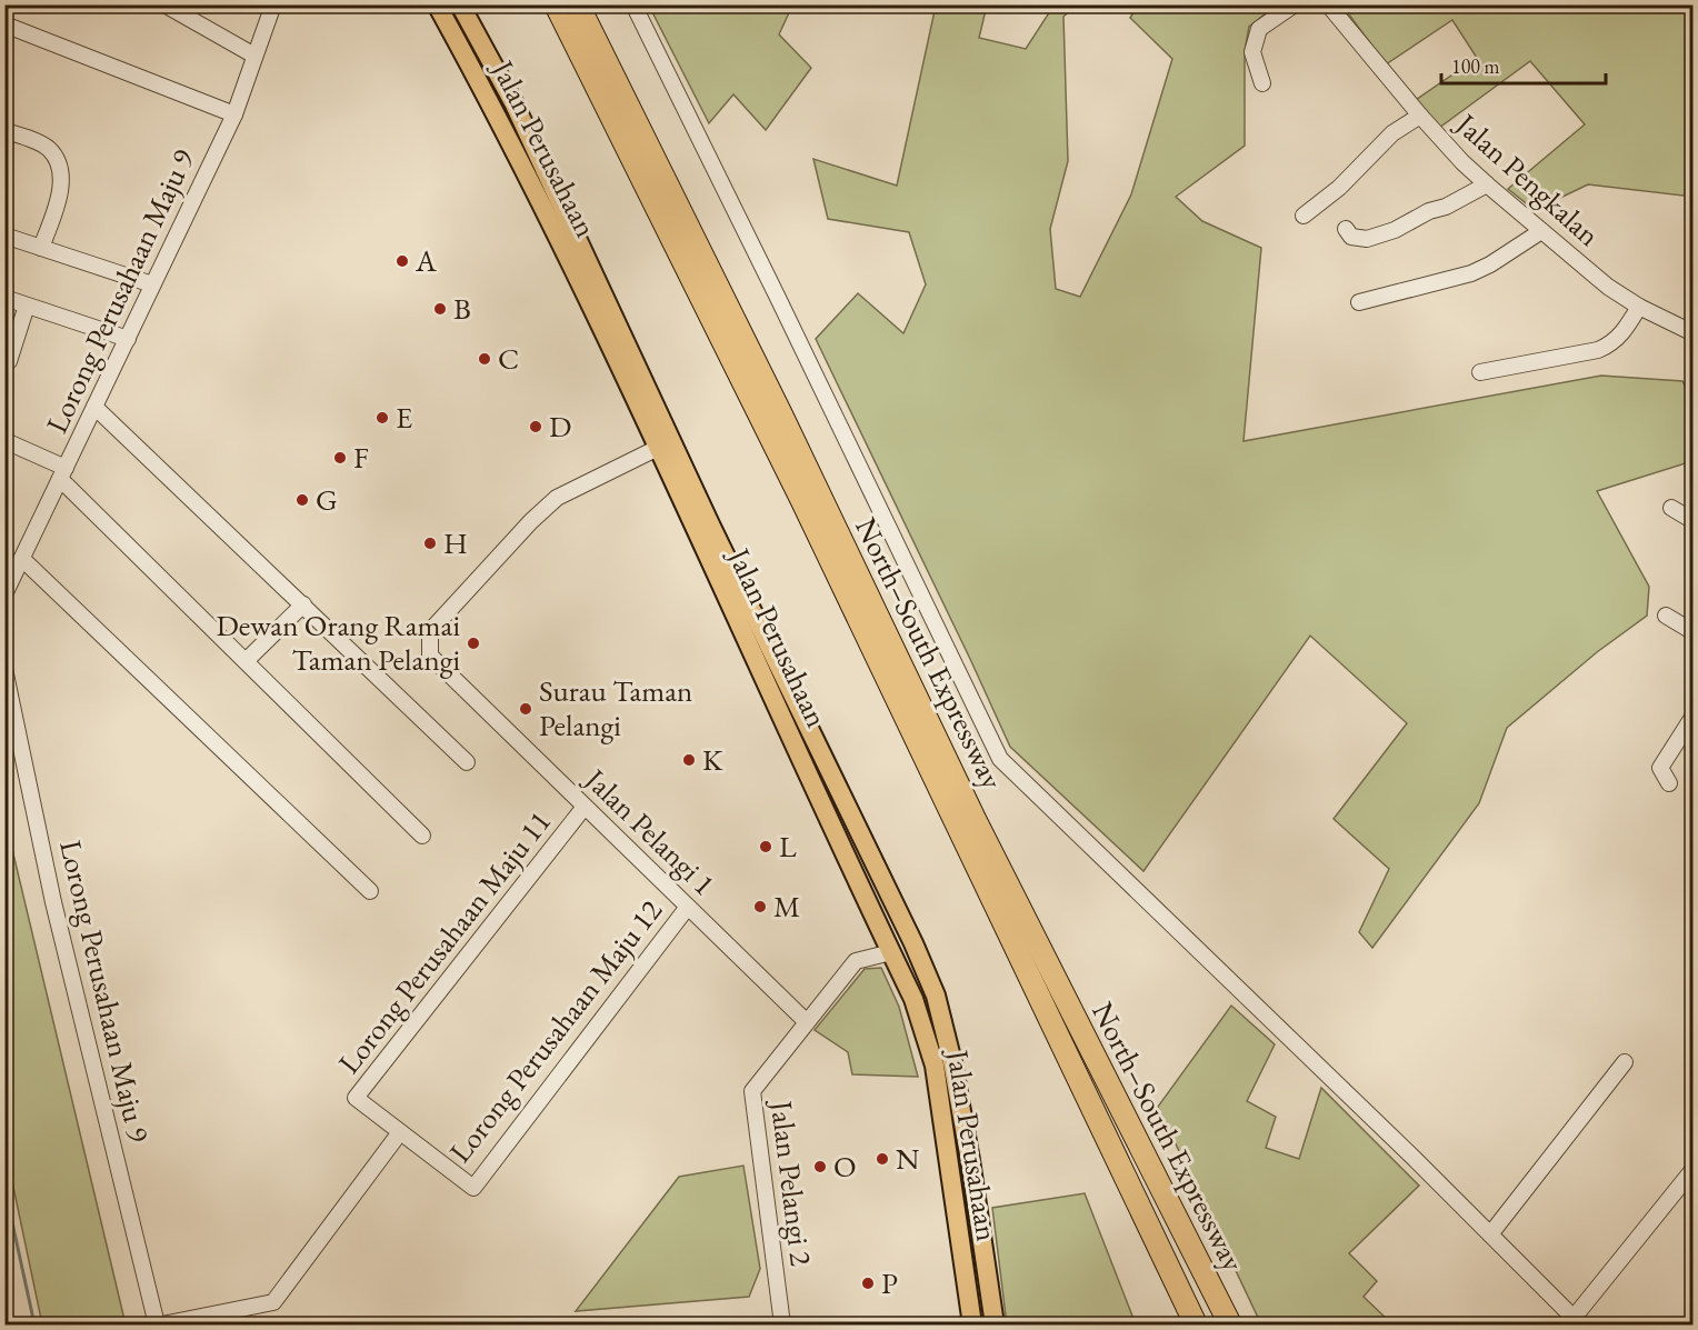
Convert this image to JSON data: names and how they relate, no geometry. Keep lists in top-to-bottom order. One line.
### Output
{"streets":{"highway":["North–South Expressway"],"main road":["Jalan Perusahaan"],"street":["Jalan Pengkalan","Lorong Perusahaan Maju 9","Jalan Pelangi 1","Lorong Perusahaan Maju 11","Lorong Perusahaan Maju 12","Jalan Pelangi 2"]},"crossings":[["Jalan Perusahaan","Jalan Pelangi 1"],["Jalan Perusahaan","Jalan Pelangi 2"],["Jalan Pelangi 1","Lorong Perusahaan Maju 11"],["Jalan Pelangi 1","Lorong Perusahaan Maju 12"],["Jalan Pelangi 1","Jalan Pelangi 2"],["Lorong Perusahaan Maju 11","Lorong Perusahaan Maju 12"]],"places":["A","B","C","E","D","F","G","H","Dewan Orang Ramai Taman Pelangi","Surau Taman Pelangi","K","L","M","N","O","P"],"scale_bar":"100 m"}
